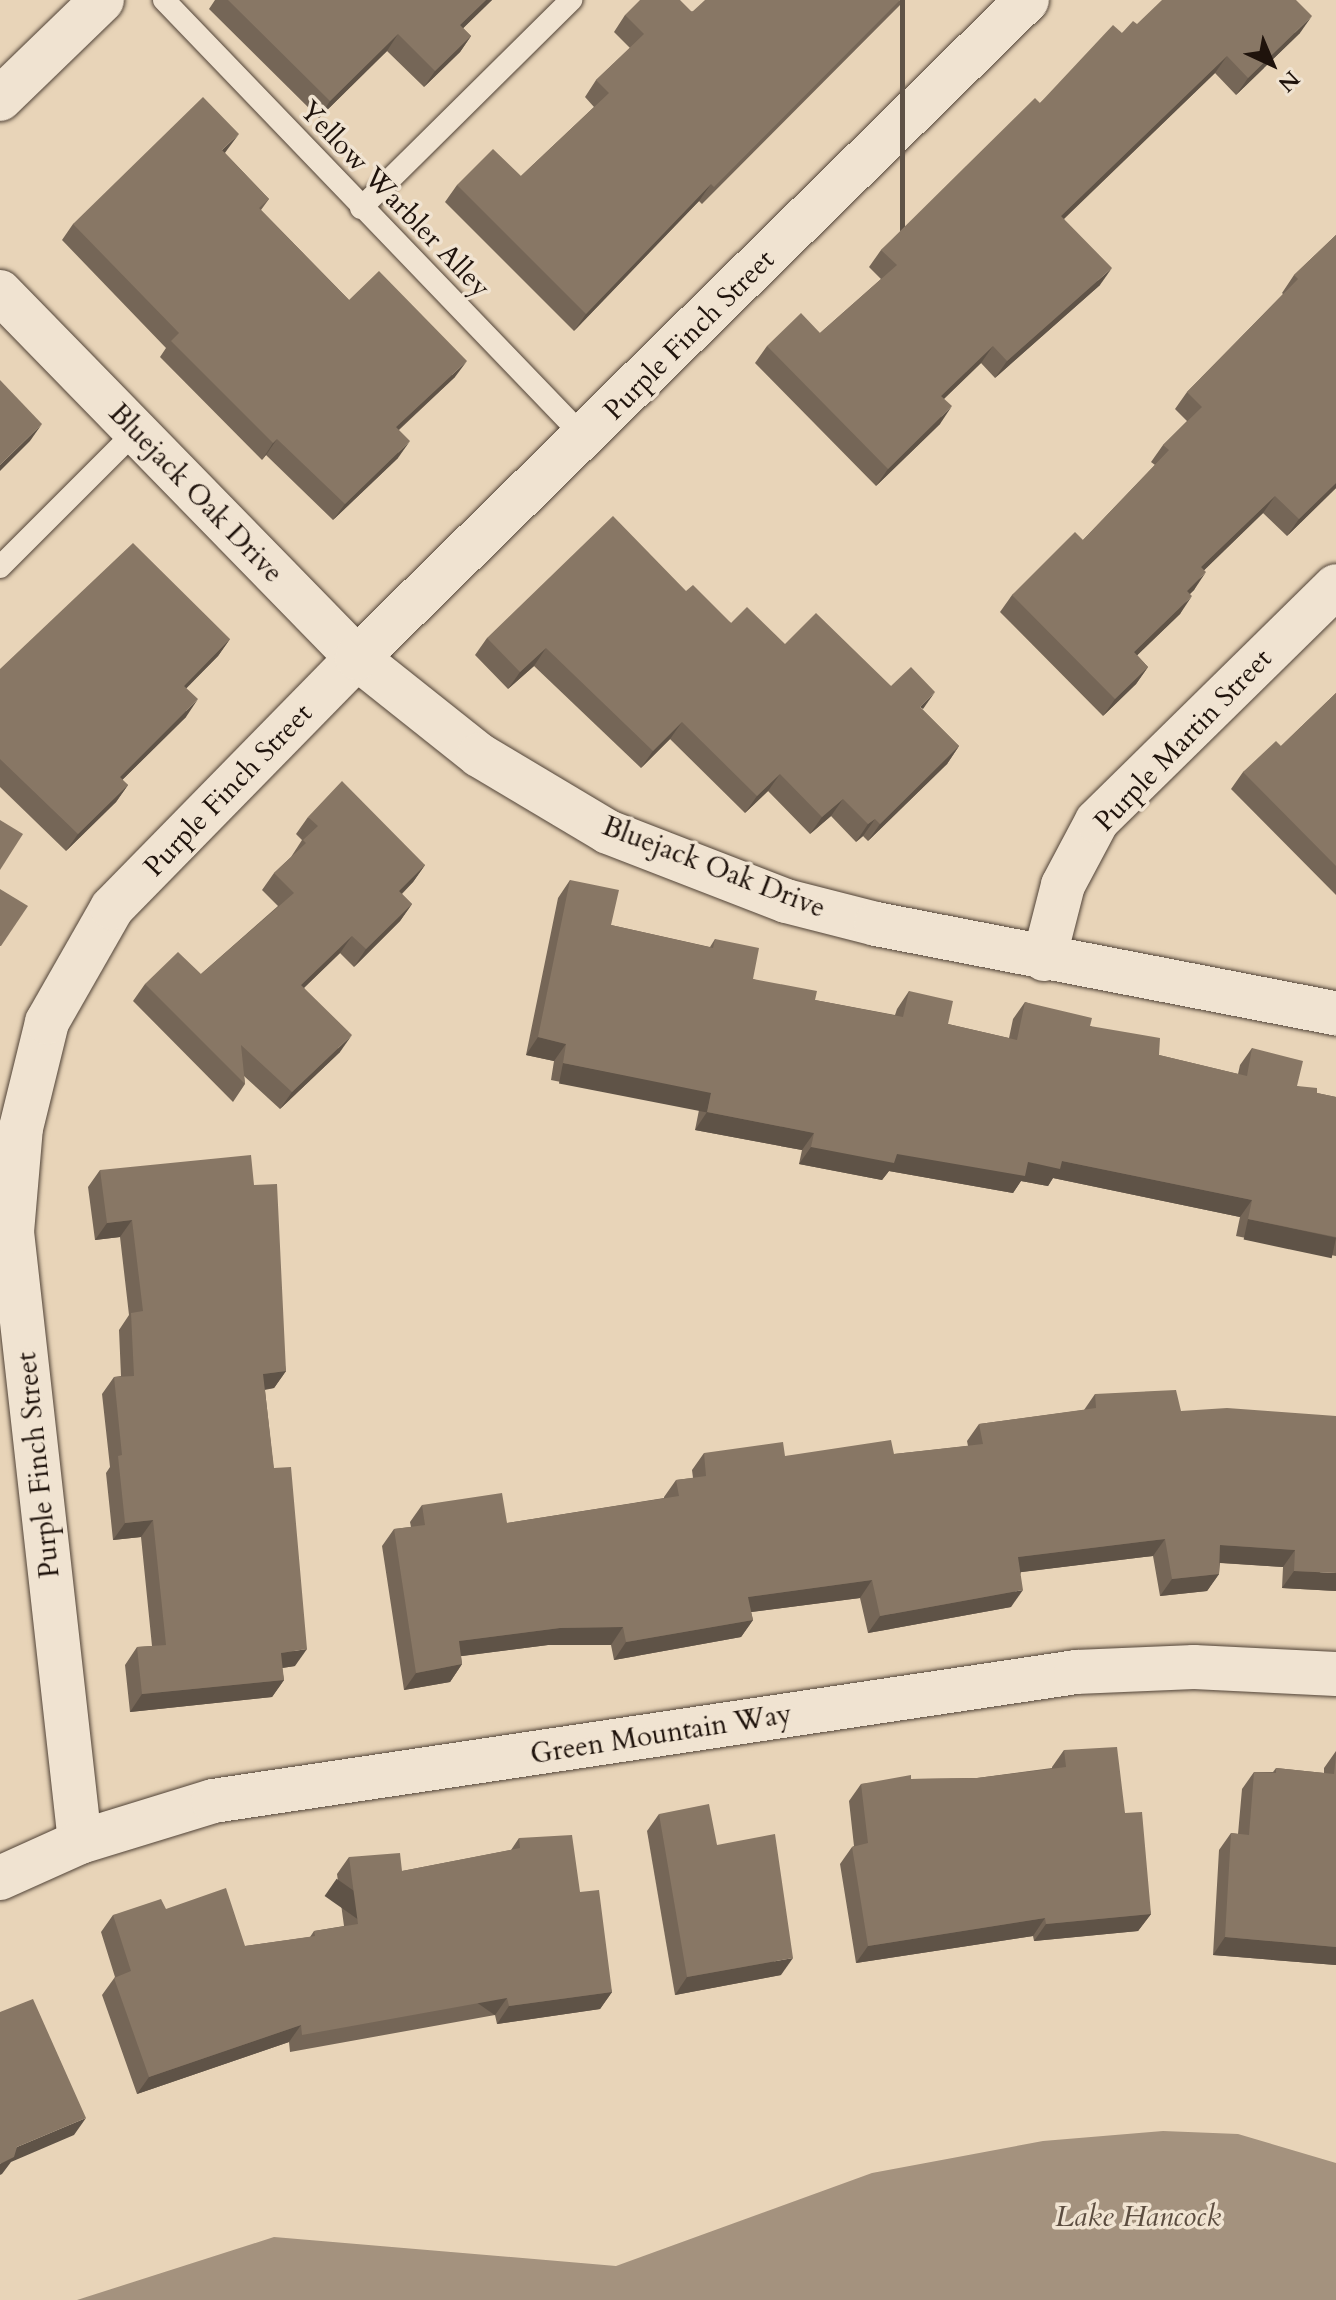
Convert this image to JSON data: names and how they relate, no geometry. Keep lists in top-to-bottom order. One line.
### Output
{"streets":{"street":["Purple Finch Street","Bluejack Oak Drive","Purple Martin Street","Green Mountain Way"],"lane":["Yellow Warbler Alley"]},"crossings":[["Yellow Warbler Alley","Purple Finch Street"],["Purple Finch Street","Bluejack Oak Drive"],["Purple Finch Street","Green Mountain Way"],["Bluejack Oak Drive","Purple Martin Street"]],"water":["Lake Hancock"],"north":"bottom right"}
